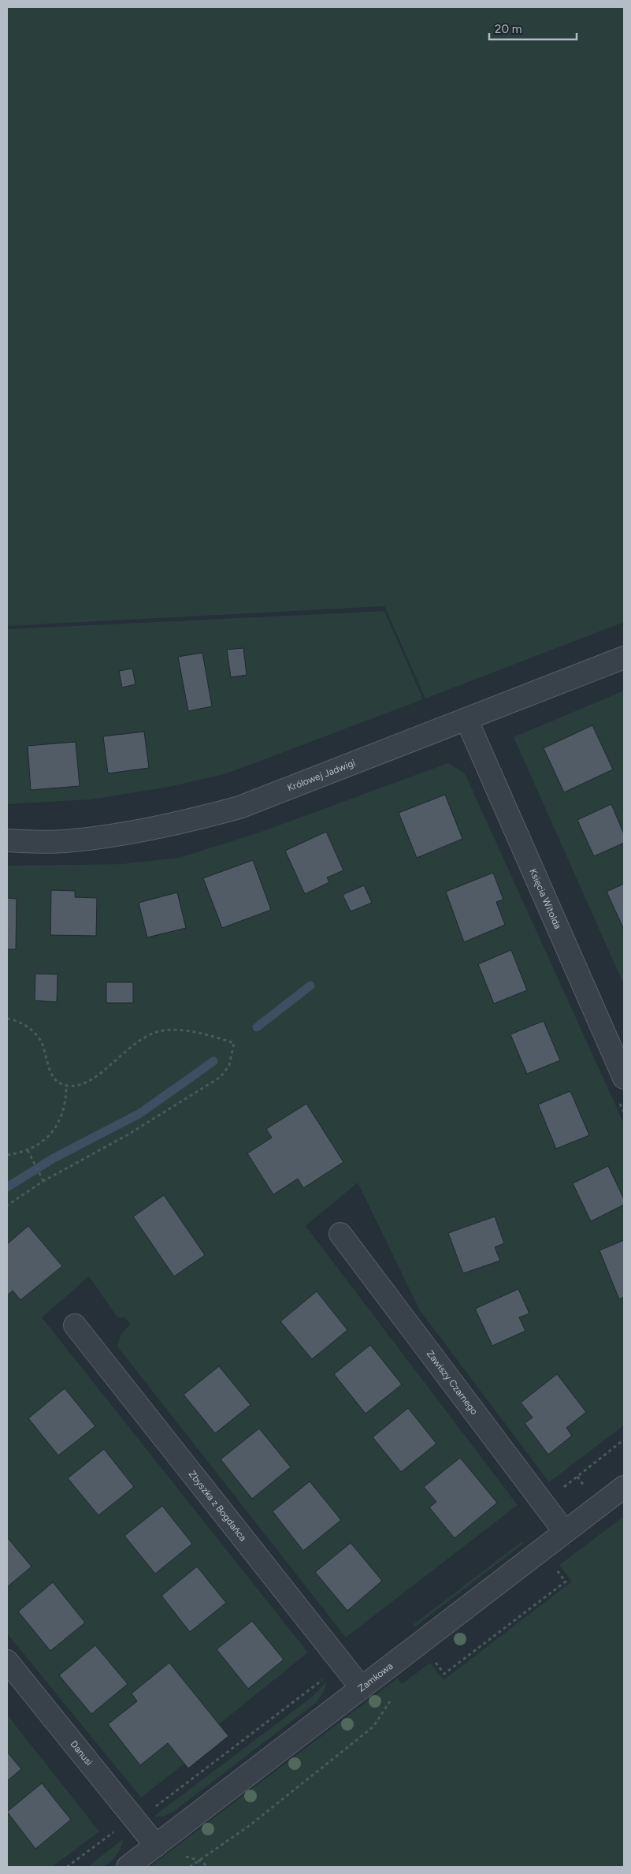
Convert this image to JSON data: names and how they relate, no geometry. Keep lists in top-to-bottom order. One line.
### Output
{"streets":{"street":["Królowej Jadwigi","Księcia Witolda","Zawiszy Czarnego","Zbyszka z Bogdańca","Zamkowa","Danusi"]},"crossings":[["Królowej Jadwigi","Księcia Witolda"],["Zawiszy Czarnego","Zamkowa"],["Zbyszka z Bogdańca","Zamkowa"],["Zamkowa","Danusi"]],"scale_bar":"20 m"}
